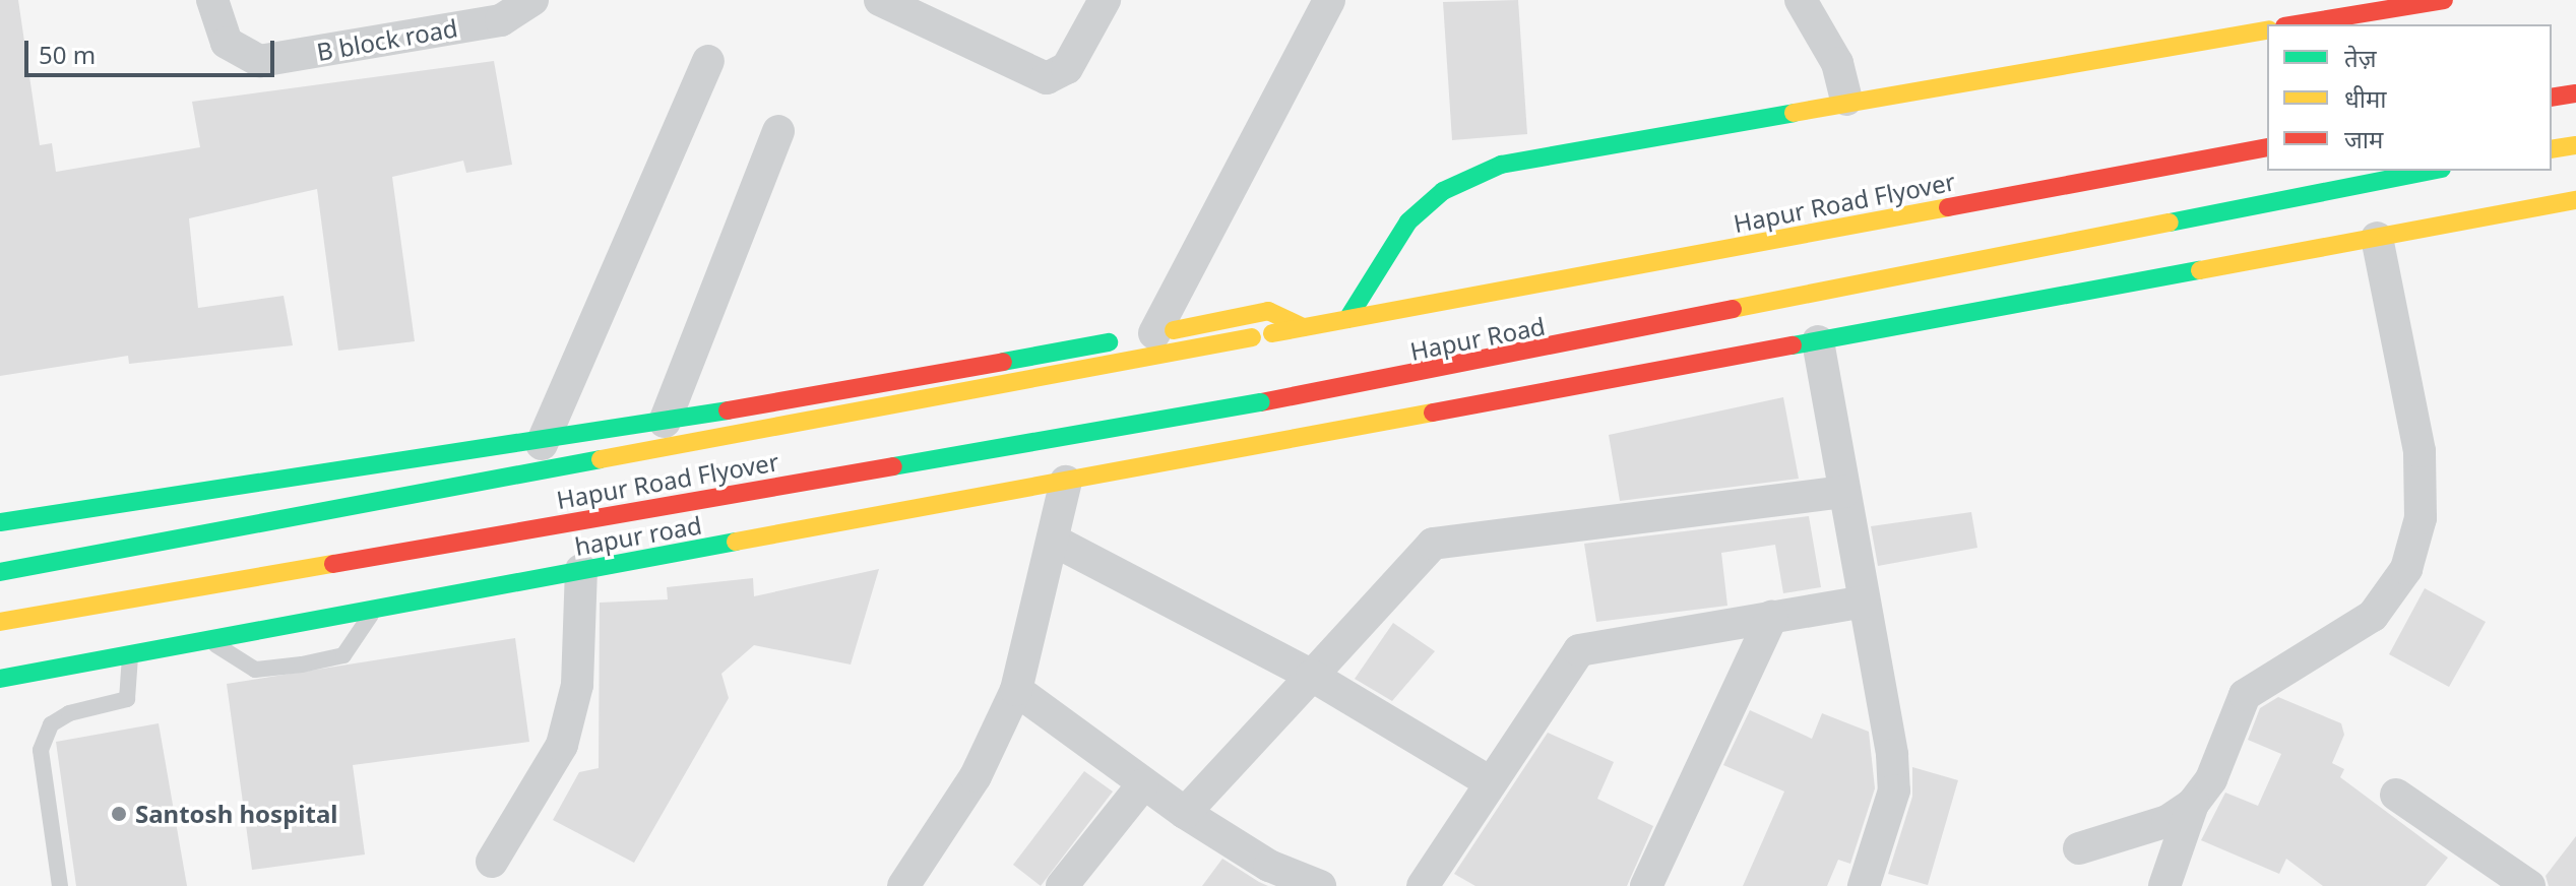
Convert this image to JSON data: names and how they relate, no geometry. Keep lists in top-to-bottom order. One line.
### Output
{"streets":{"street":["B block road","Hapur Road Flyover","Hapur Road","hapur road"]},"crossings":[["Hapur Road Flyover","Hapur Road"]],"places":["Santosh hospital"],"legend":["तेज़","धीमा","जाम"],"scale_bar":"50 m"}
